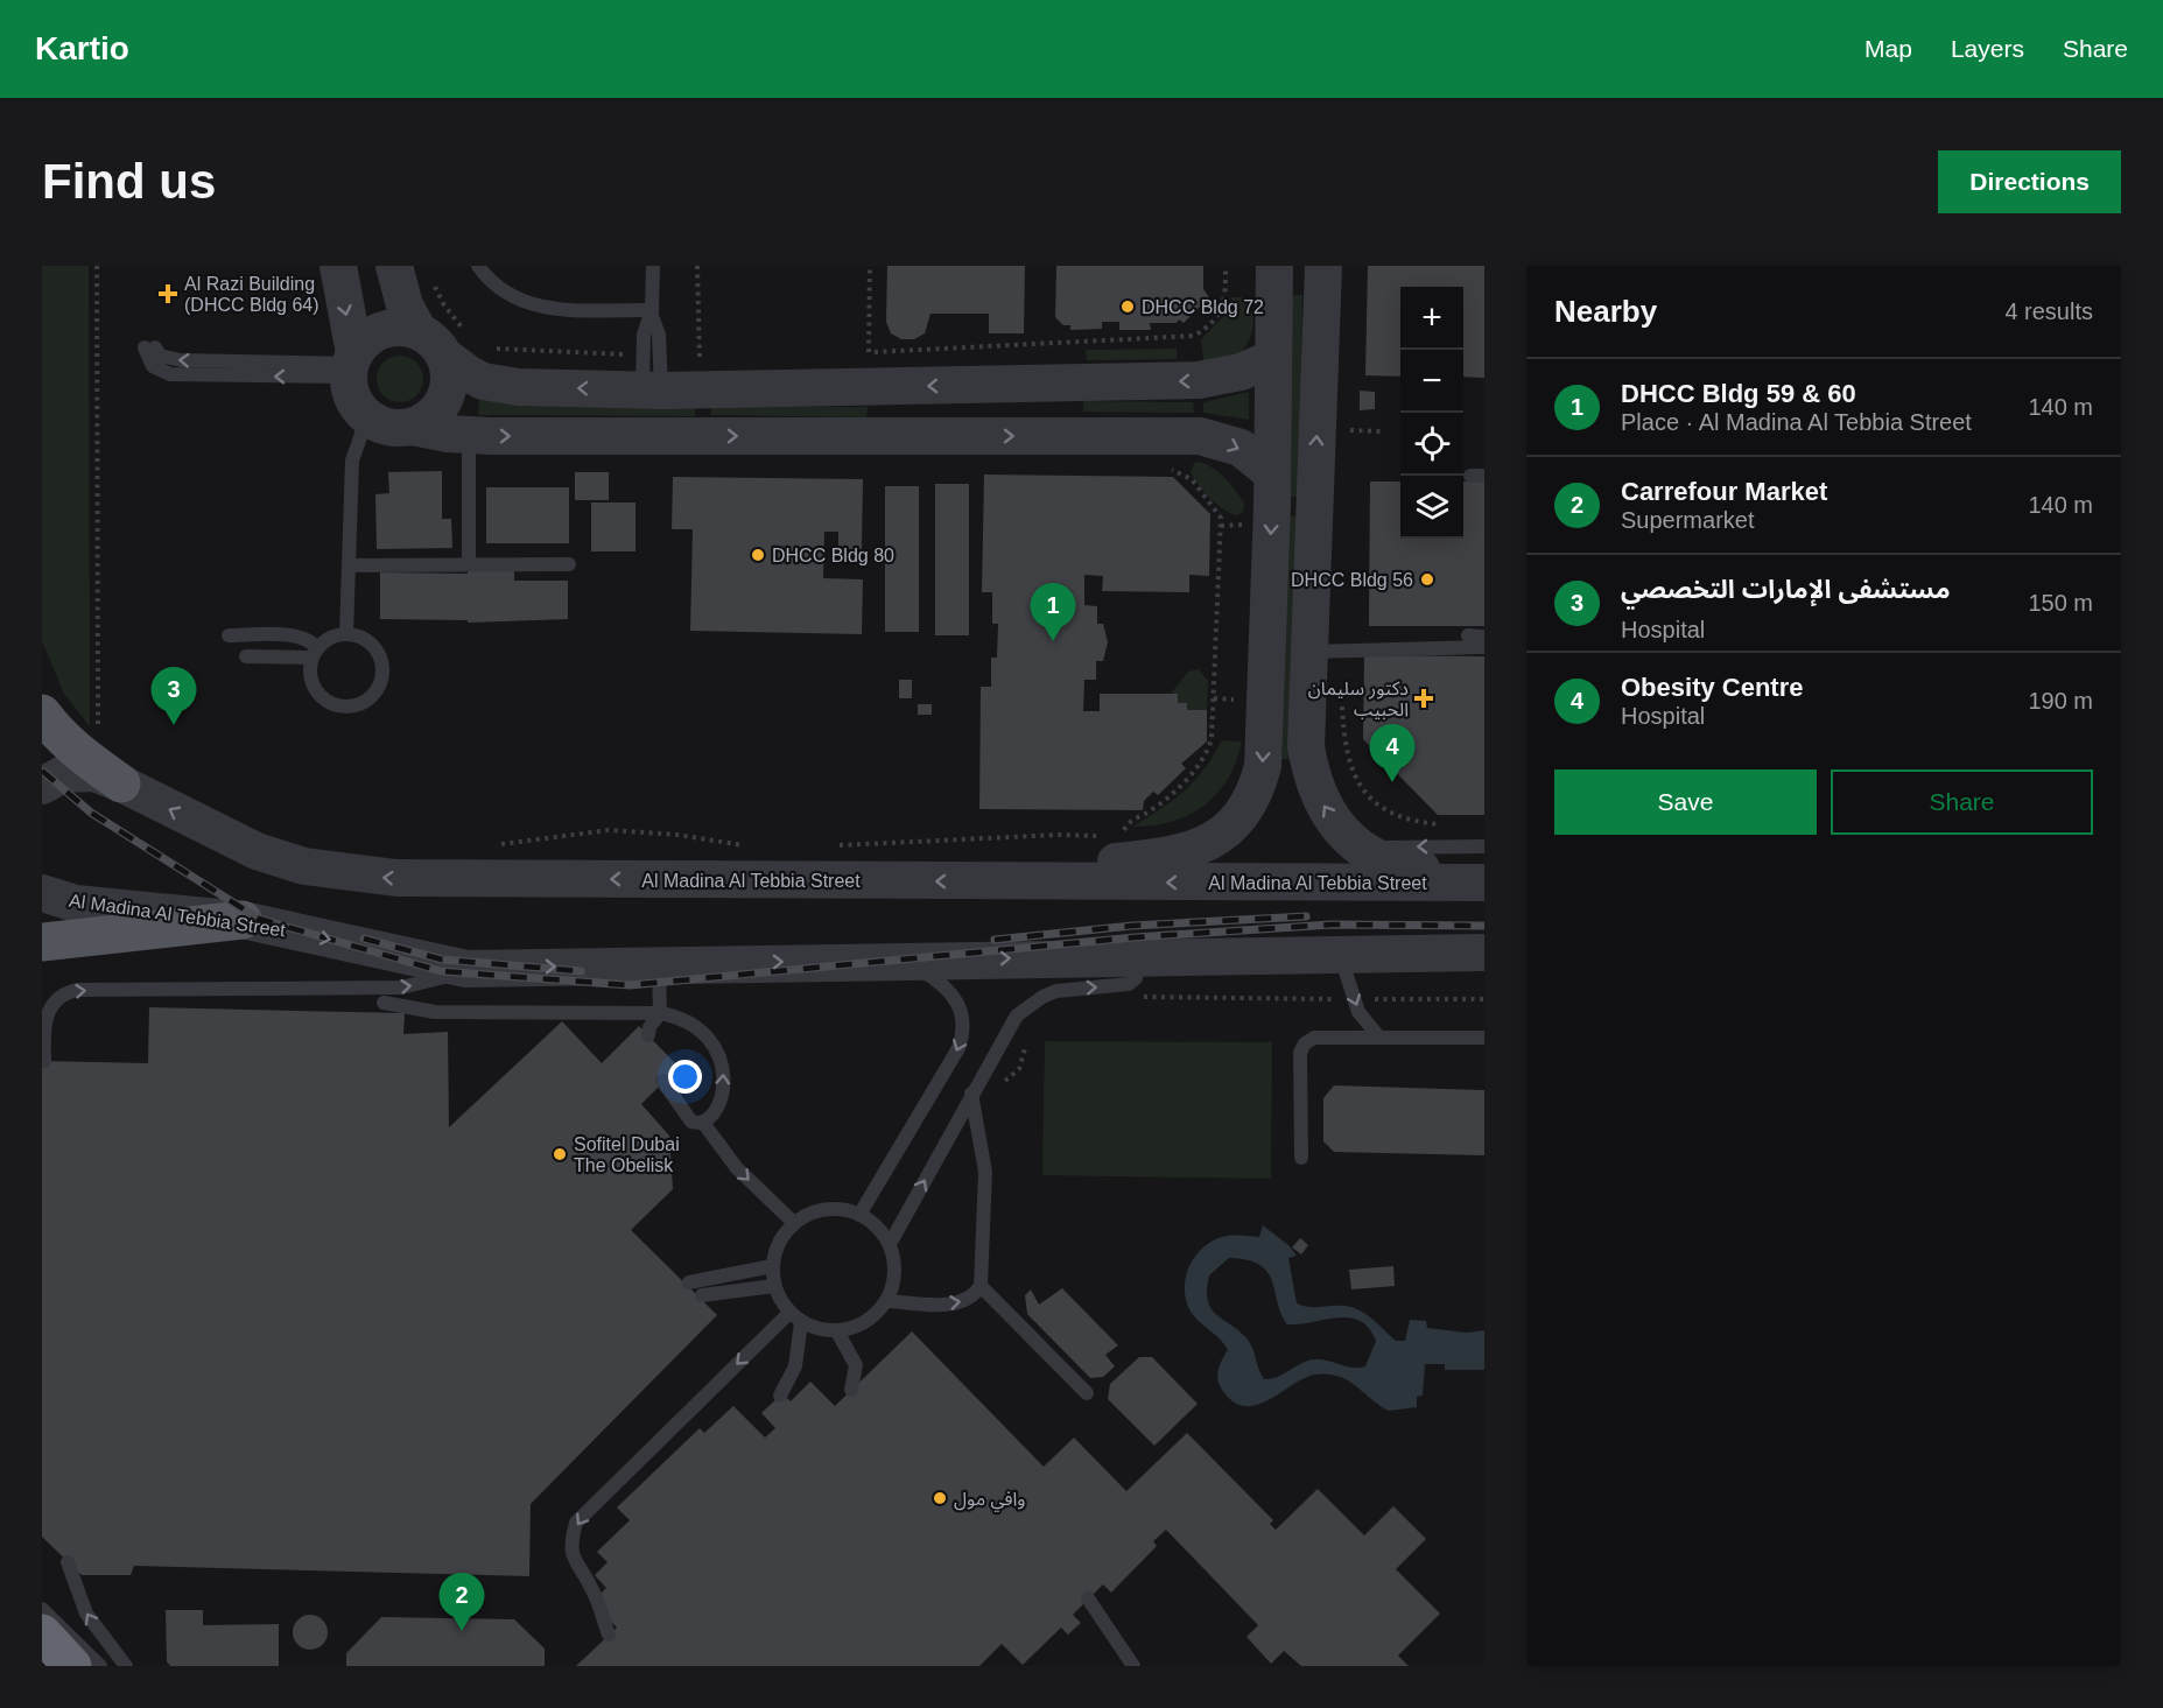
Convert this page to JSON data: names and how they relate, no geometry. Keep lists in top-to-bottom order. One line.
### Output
{"streets":{"street":["Al Madina Al Tebbia Street"]},"places":{"health":["Al Razi Building (DHCC Bldg 64)","دكتور سليمان الحبيب"],"other":["DHCC Bldg 72","DHCC Bldg 80","DHCC Bldg 56","Sofitel Dubai The Obelisk","وافي مول"]},"page":{"header":"Kartio","nav":["Map","Layers","Share"],"buttons":["Directions",["Save","Share"]],"title":"Find us","heading":["Nearby","4 results"],"map_buttons":["+","−"],"list":[{"mark":"1","name":"DHCC Bldg 59 & 60","note":"Place · Al Madina Al Tebbia Street","value":"140 m"},{"mark":"2","name":"Carrefour Market","note":"Supermarket","value":"140 m"},{"mark":"3","name":"مستشفى الإمارات التخصصي","note":"Hospital","value":"150 m"},{"mark":"4","name":"Obesity Centre","note":"Hospital","value":"190 m"}],"pins":["1","3","4","2"]}}
